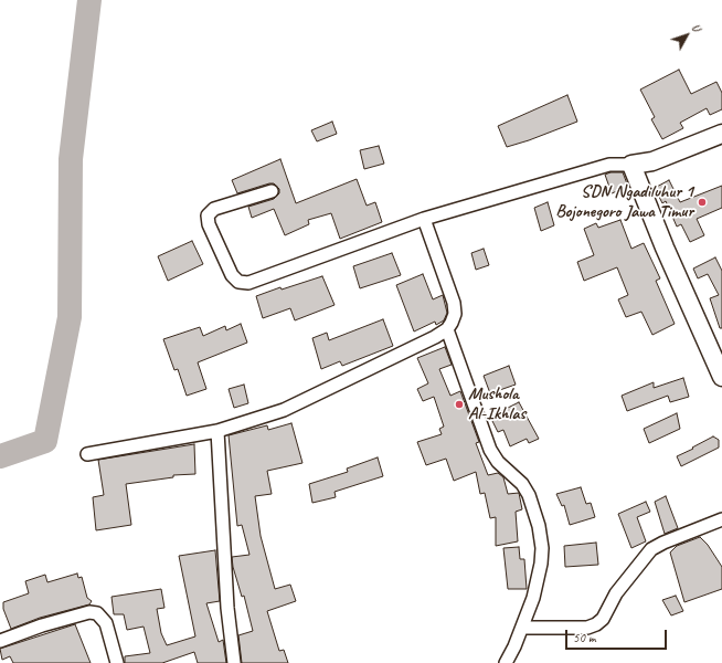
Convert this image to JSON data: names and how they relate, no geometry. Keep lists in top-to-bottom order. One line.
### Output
{"places":["SDN Ngadiluhur 1 Bojonegoro Jawa Timur","Mushola Al-Ikhlas"],"scale_bar":"50 m","north":"top right"}
